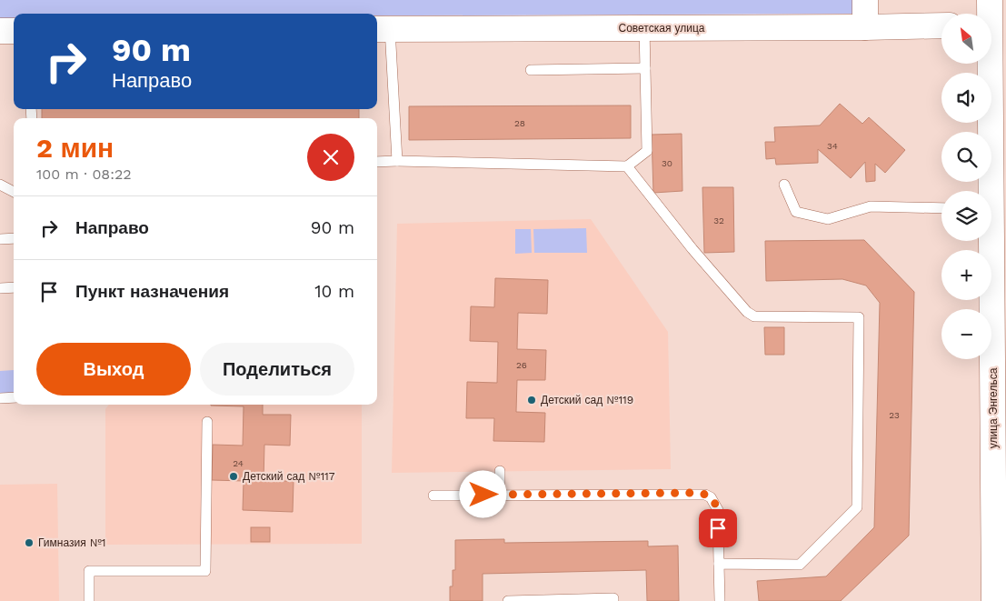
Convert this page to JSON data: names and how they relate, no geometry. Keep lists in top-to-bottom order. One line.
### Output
{"streets":{"street":["Советская улица","улица Энгельса"]},"places":["Детский сад №119","Детский сад №117","Гимназия №1"],"house_numbers":["28","34","30","32","26","23","24"],"north":"top left","page":{"map_buttons":["+","−"],"turn":["90 m","Направо"],"heading":["2 мин","100 m · 08:22"],"list":[{"name":"Направо","value":"90 m"},{"name":"Пункт назначения","value":"10 m"}],"buttons":["Выход","Поделиться"]}}
